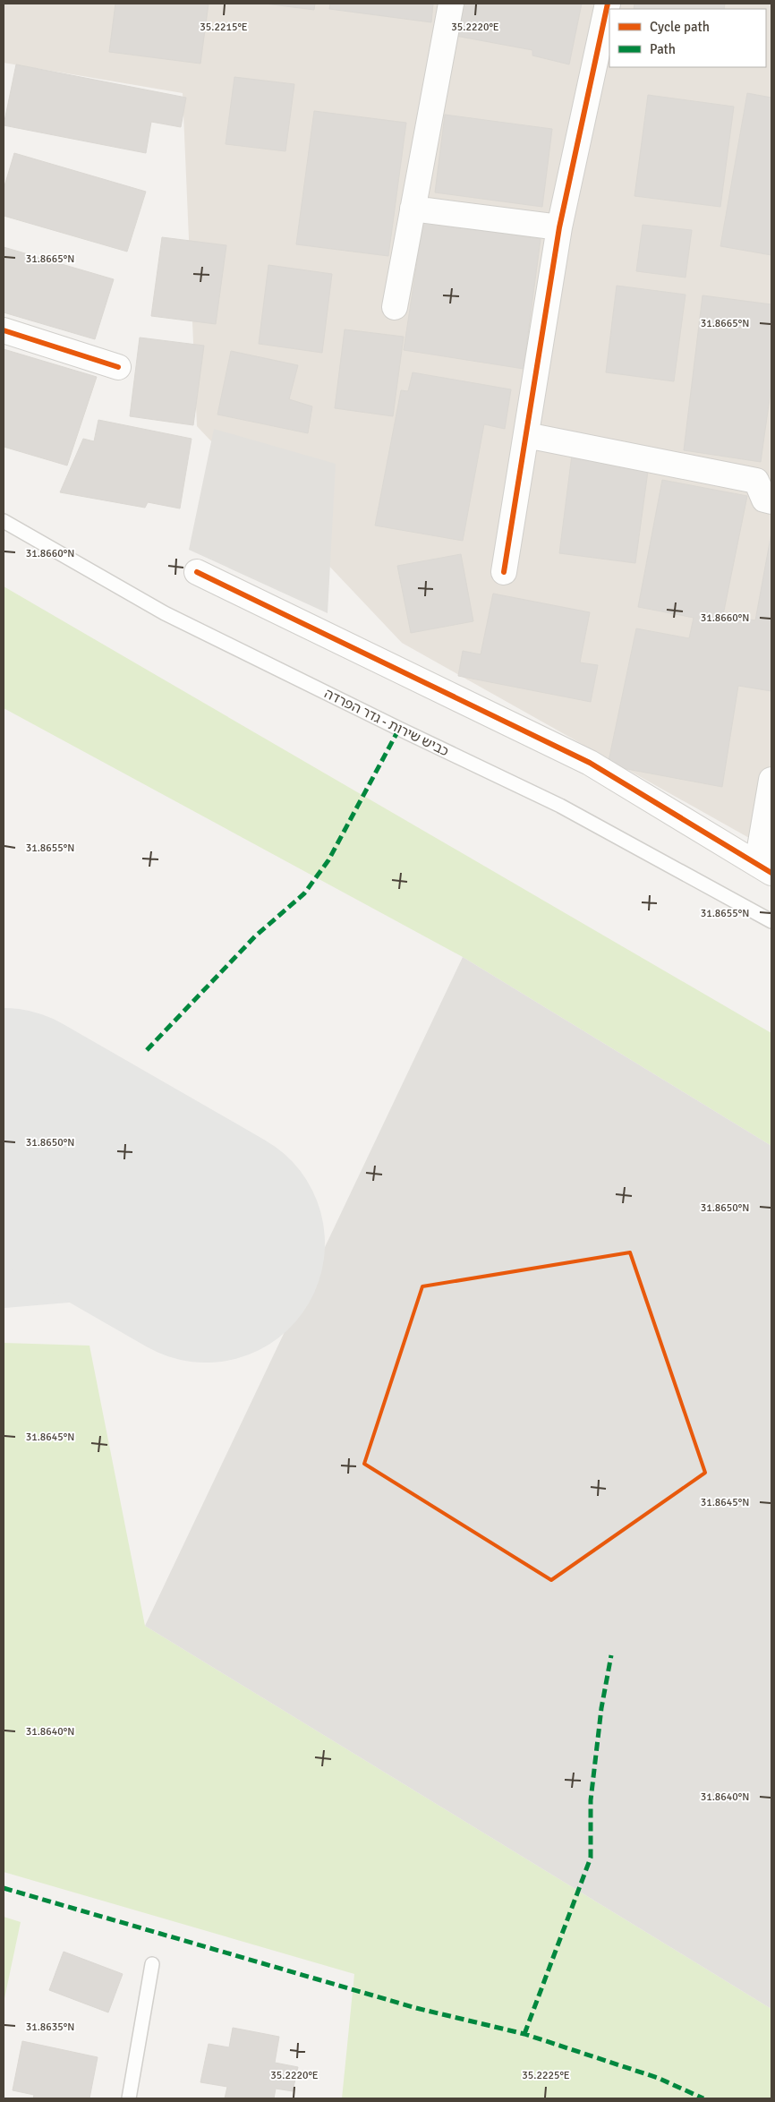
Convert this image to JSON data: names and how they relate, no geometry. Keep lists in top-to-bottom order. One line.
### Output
{"streets":{"lane":["כביש שירות - גדר הפרדה"]},"legend":["Cycle path","Path"],"coordinates":["35.2215°E","35.2220°E","31.8665°N","31.8660°N","31.8655°N","31.8650°N","31.8645°N","31.8640°N","31.8635°N","35.2225°E"]}
